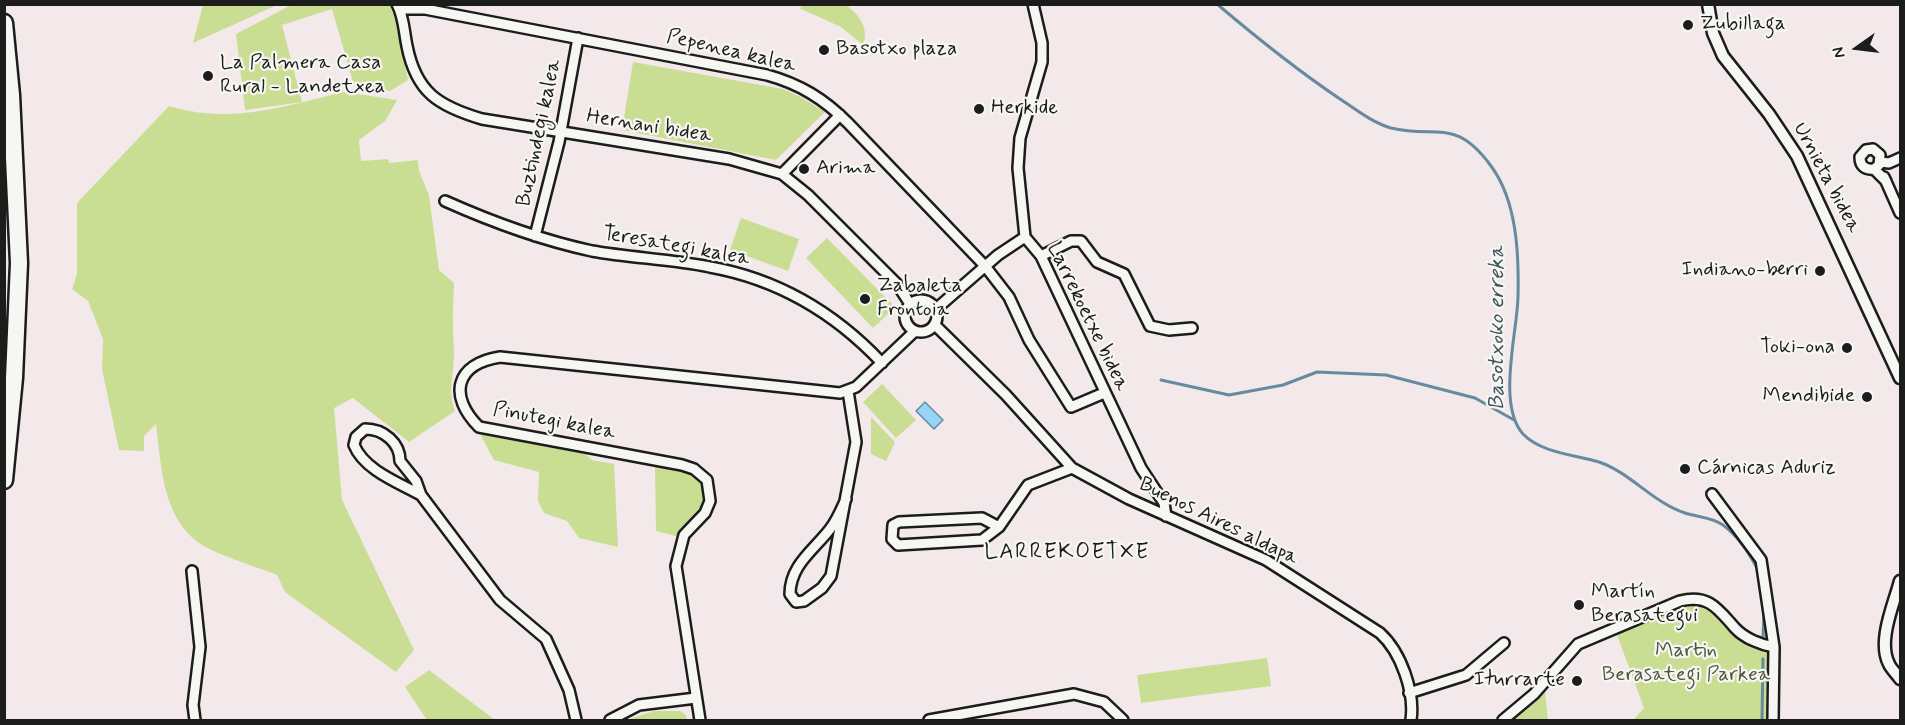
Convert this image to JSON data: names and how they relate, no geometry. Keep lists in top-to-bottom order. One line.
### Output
{"streets":{"street":["Pepenea kalea","Hernani bidea","Buztindegi kalea","Urnieta bidea","Teresategi kalea","Larrekoetxe bidea","Pinutegi kalea","Buenos Aires aldapa"]},"crossings":[["Pepenea kalea","Hernani bidea"],["Pepenea kalea","Buztindegi kalea"],["Pepenea kalea","Larrekoetxe bidea"],["Hernani bidea","Buztindegi kalea"],["Hernani bidea","Larrekoetxe bidea"],["Hernani bidea","Buenos Aires aldapa"],["Buztindegi kalea","Teresategi kalea"],["Larrekoetxe bidea","Buenos Aires aldapa"]],"districts":["LARREKOETXE"],"water":["Basotxoko erreka"],"parks":["Martin Berasategi Parkea"],"places":["Zubillaga","Basotxo plaza","La Palmera Casa Rural - Landetxea","Herkide","Arima","Indiano-berri","Zabaleta Frontoia","Toki-ona","Mendibide","Cárnicas Aduriz","Martín Berasategui","Iturrarte"],"north":"left"}
